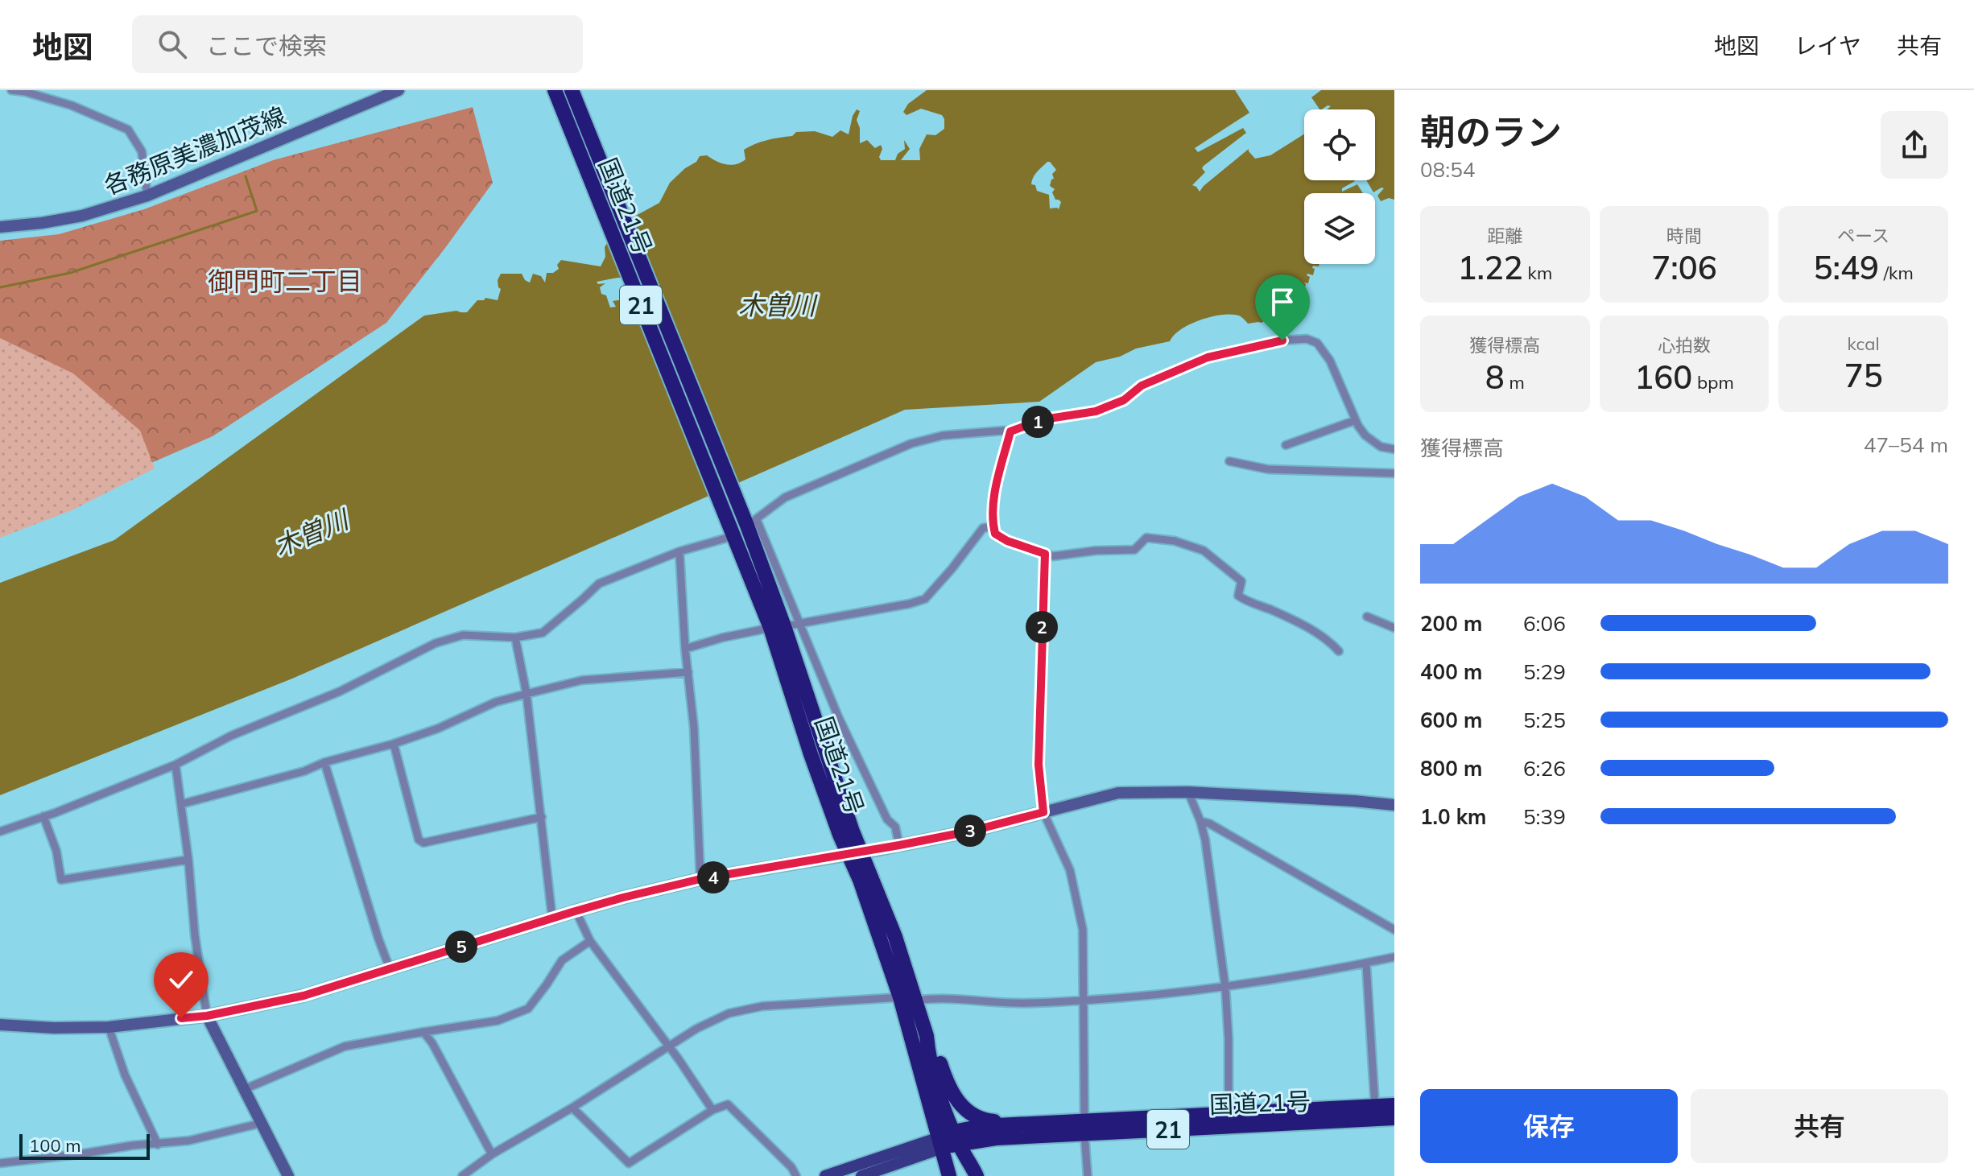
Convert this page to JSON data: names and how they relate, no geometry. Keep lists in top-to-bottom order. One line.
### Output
{"streets":{"highway":["国道21号","21"],"street":["各務原美濃加茂線"]},"districts":["御門町二丁目"],"water":["木曽川"],"scale_bar":"100 m","page":{"header":"地図","search":"ここで検索","nav":["地図","レイヤ","共有"],"heading":["朝のラン","08:54"],"stats":[["距離","1.22 km"],["時間","7:06"],["ペース","5:49 /km"],["獲得標高","8 m"],["心拍数","160 bpm"],["kcal","75"]],"pins":["1","2","3","4","5"],"chart":["獲得標高","47–54 m"],"list":[{"name":"200 m","note":"6:06"},{"name":"400 m","note":"5:29"},{"name":"600 m","note":"5:25"},{"name":"800 m","note":"6:26"},{"name":"1.0 km","note":"5:39"}],"buttons":["保存","共有"],"scale":"100 m"}}
